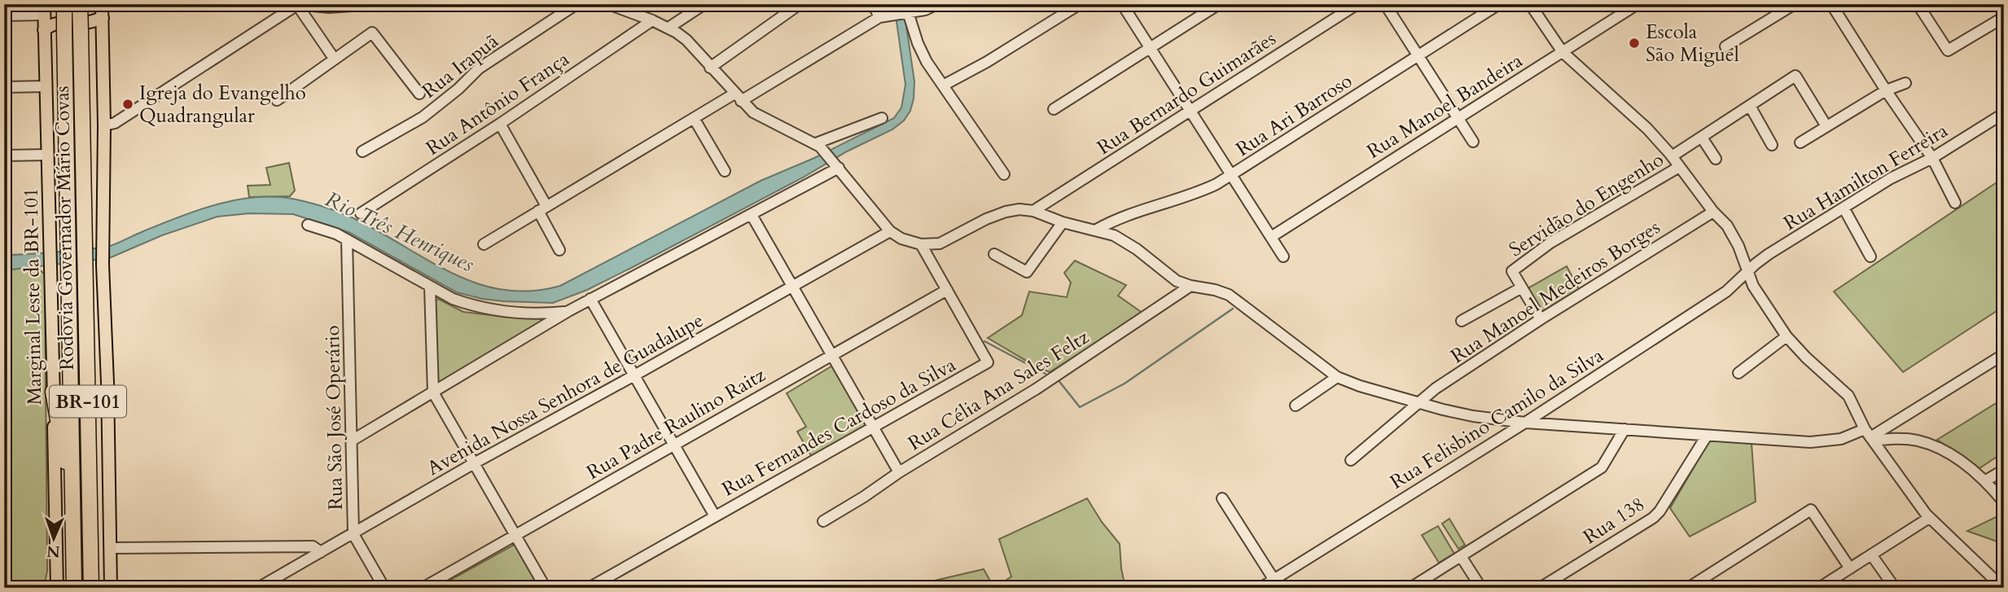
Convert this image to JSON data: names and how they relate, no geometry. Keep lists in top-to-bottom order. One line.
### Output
{"streets":{"highway":["Rodovia Governador Mário Covas","BR-101"],"main road":["Marginal Leste da BR-101"],"street":["Rua Irapuã","Rua Bernardo Guimarães","Rua Antônio França","Rua Manoel Bandeira","Rua Ari Barroso","Rua Hamilton Ferreira","Servidão do Engenho","Rua Manoel Medeiros Borges","Rua Célia Ana Sales Feltz","Avenida Nossa Senhora de Guadalupe","Rua São José Operário","Rua Felisbino Camilo da Silva","Rua Padre Raulino Raitz","Rua Fernandes Cardoso da Silva","Rua 138"]},"crossings":[["Rua Hamilton Ferreira","Rua Felisbino Camilo da Silva"],["Avenida Nossa Senhora de Guadalupe","Rua São José Operário"],["Rua Padre Raulino Raitz","Rua Fernandes Cardoso da Silva"]],"water":["Rio Três Henriques"],"places":["Escola São Miguel","Igreja do Evangelho Quadrangular"],"north":"bottom"}
